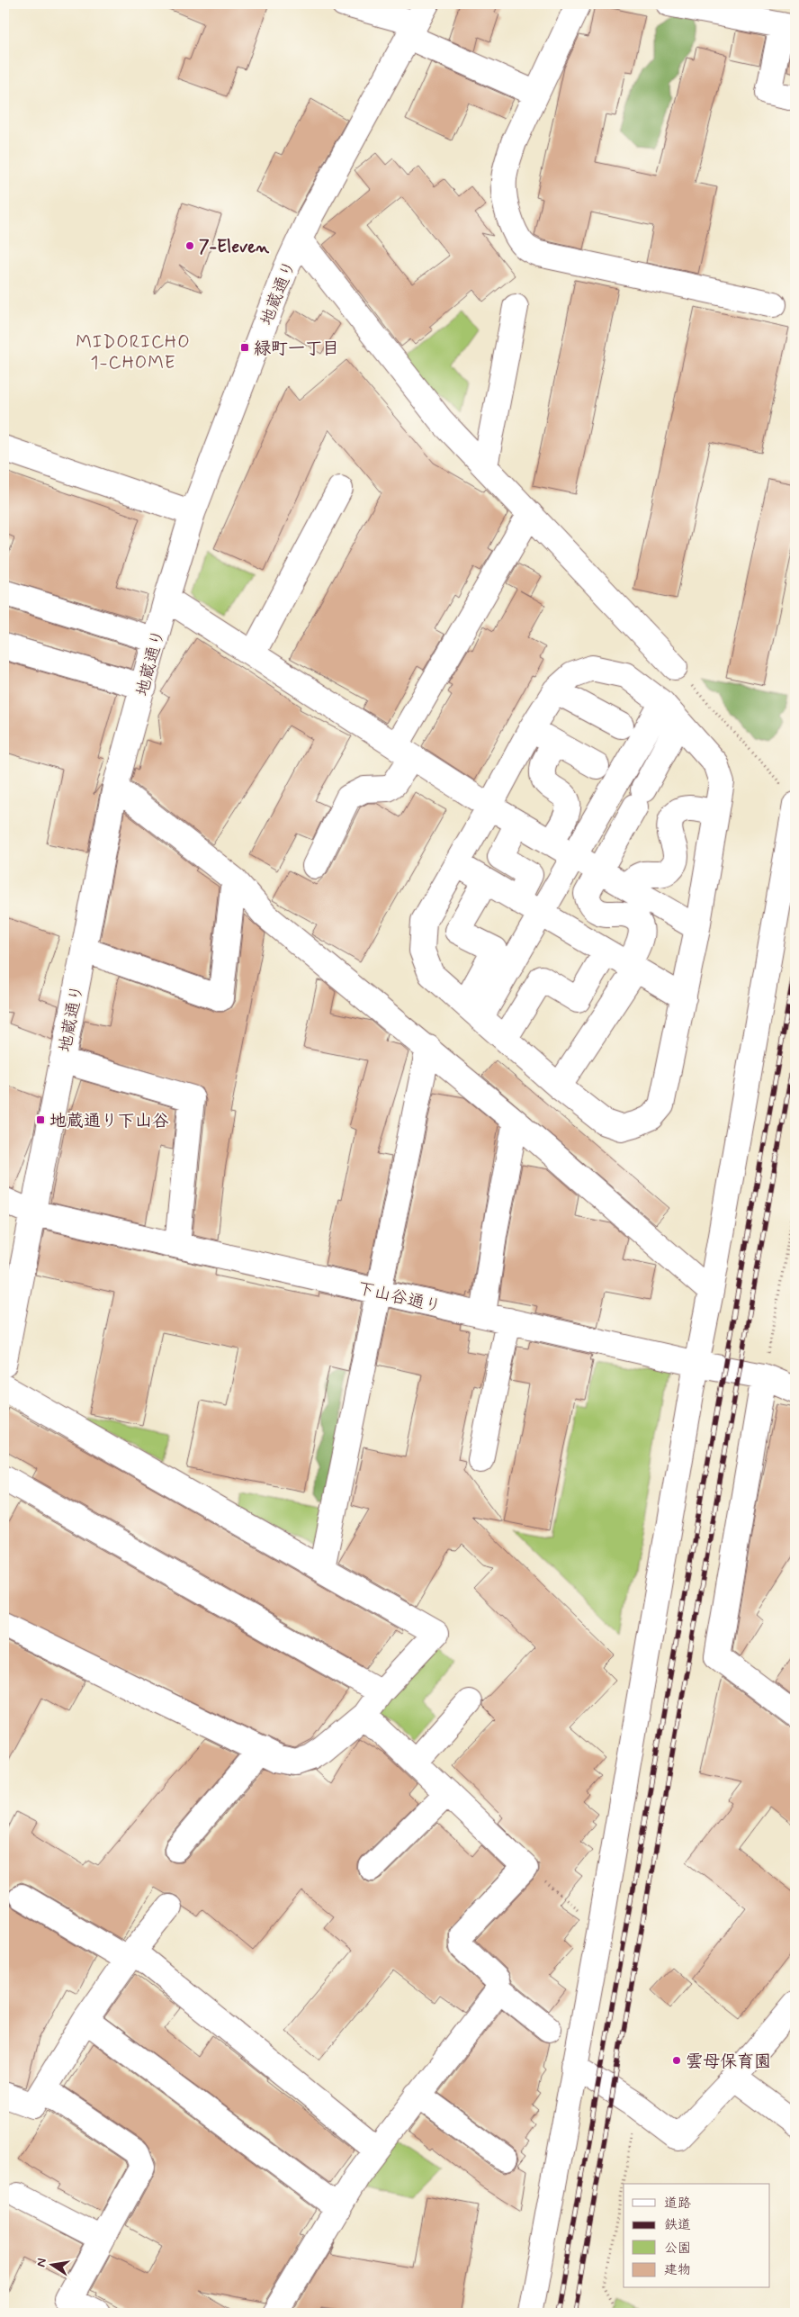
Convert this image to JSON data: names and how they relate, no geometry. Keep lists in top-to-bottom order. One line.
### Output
{"streets":{"street":["地蔵通り","下山谷通り"]},"crossings":[["地蔵通り","下山谷通り"]],"districts":["MIDORICHO 1-CHOME"],"places":{"other":["7-Eleven","雲母保育園"],"transit":["緑町一丁目","地蔵通り下山谷"]},"legend":["道路","鉄道","公園","建物"],"north":"left"}
